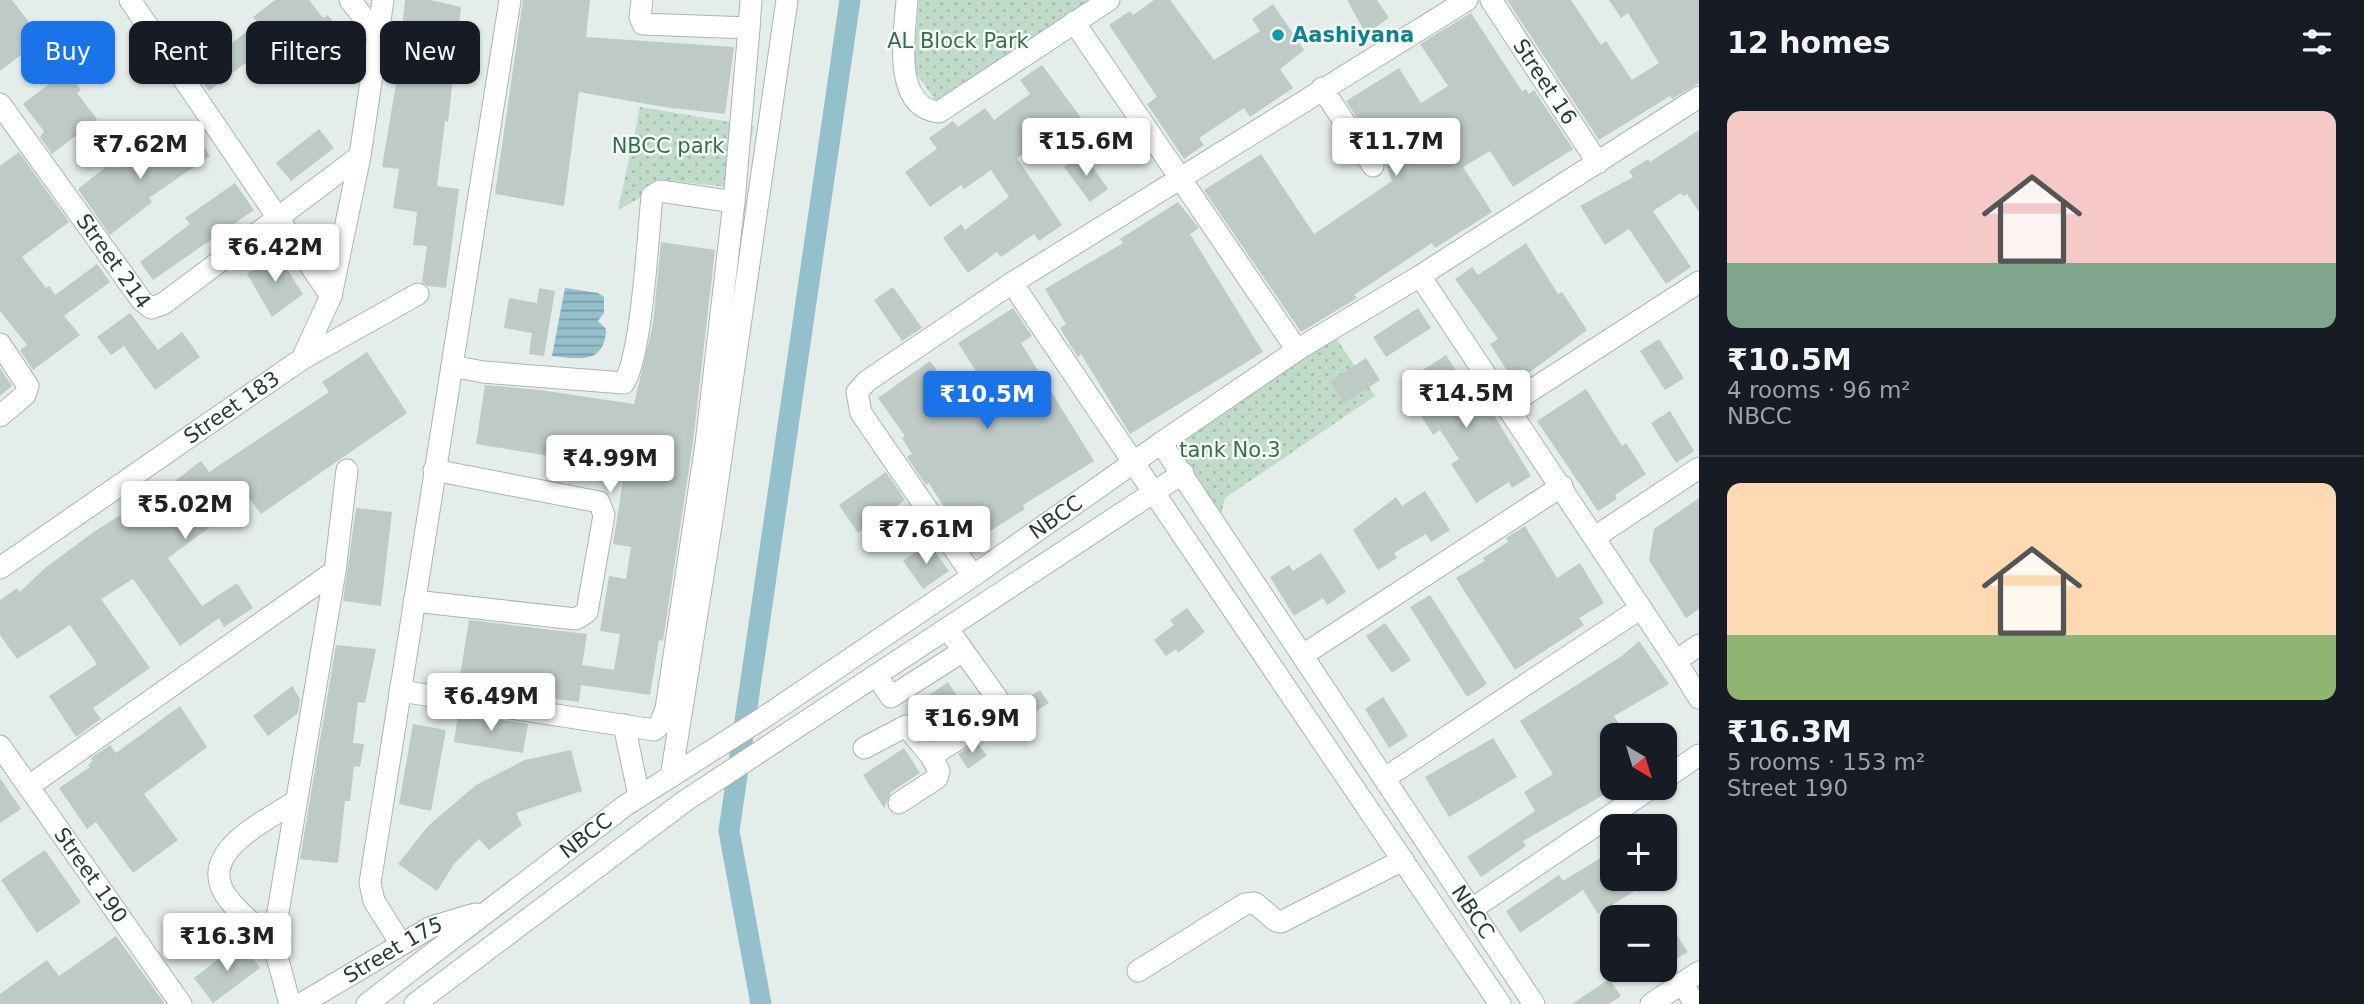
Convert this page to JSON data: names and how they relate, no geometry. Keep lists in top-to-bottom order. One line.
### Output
{"streets":{"street":["Street 16","Street 214","Street 183","NBCC","Street 190","Street 175"]},"crossings":[["Street 214","Street 183"],["NBCC","Street 175"]],"parks":["AL Block Park","NBCC park","tank No.3"],"places":["Aashiyana"],"north":"bottom right","page":{"heading":"12 homes","chip":["Buy","Rent","Filters","New"],"list":[{"name":"₹10.5M","note":"4 rooms · 96 m² · NBCC"},{"name":"₹16.3M","note":"5 rooms · 153 m² · Street 190"}],"price":["₹15.6M","₹11.7M","₹7.62M","₹6.42M","₹14.5M","₹10.5M","₹4.99M","₹5.02M","₹7.61M","₹6.49M","₹16.9M","₹16.3M"],"map_buttons":["+","−"]}}
